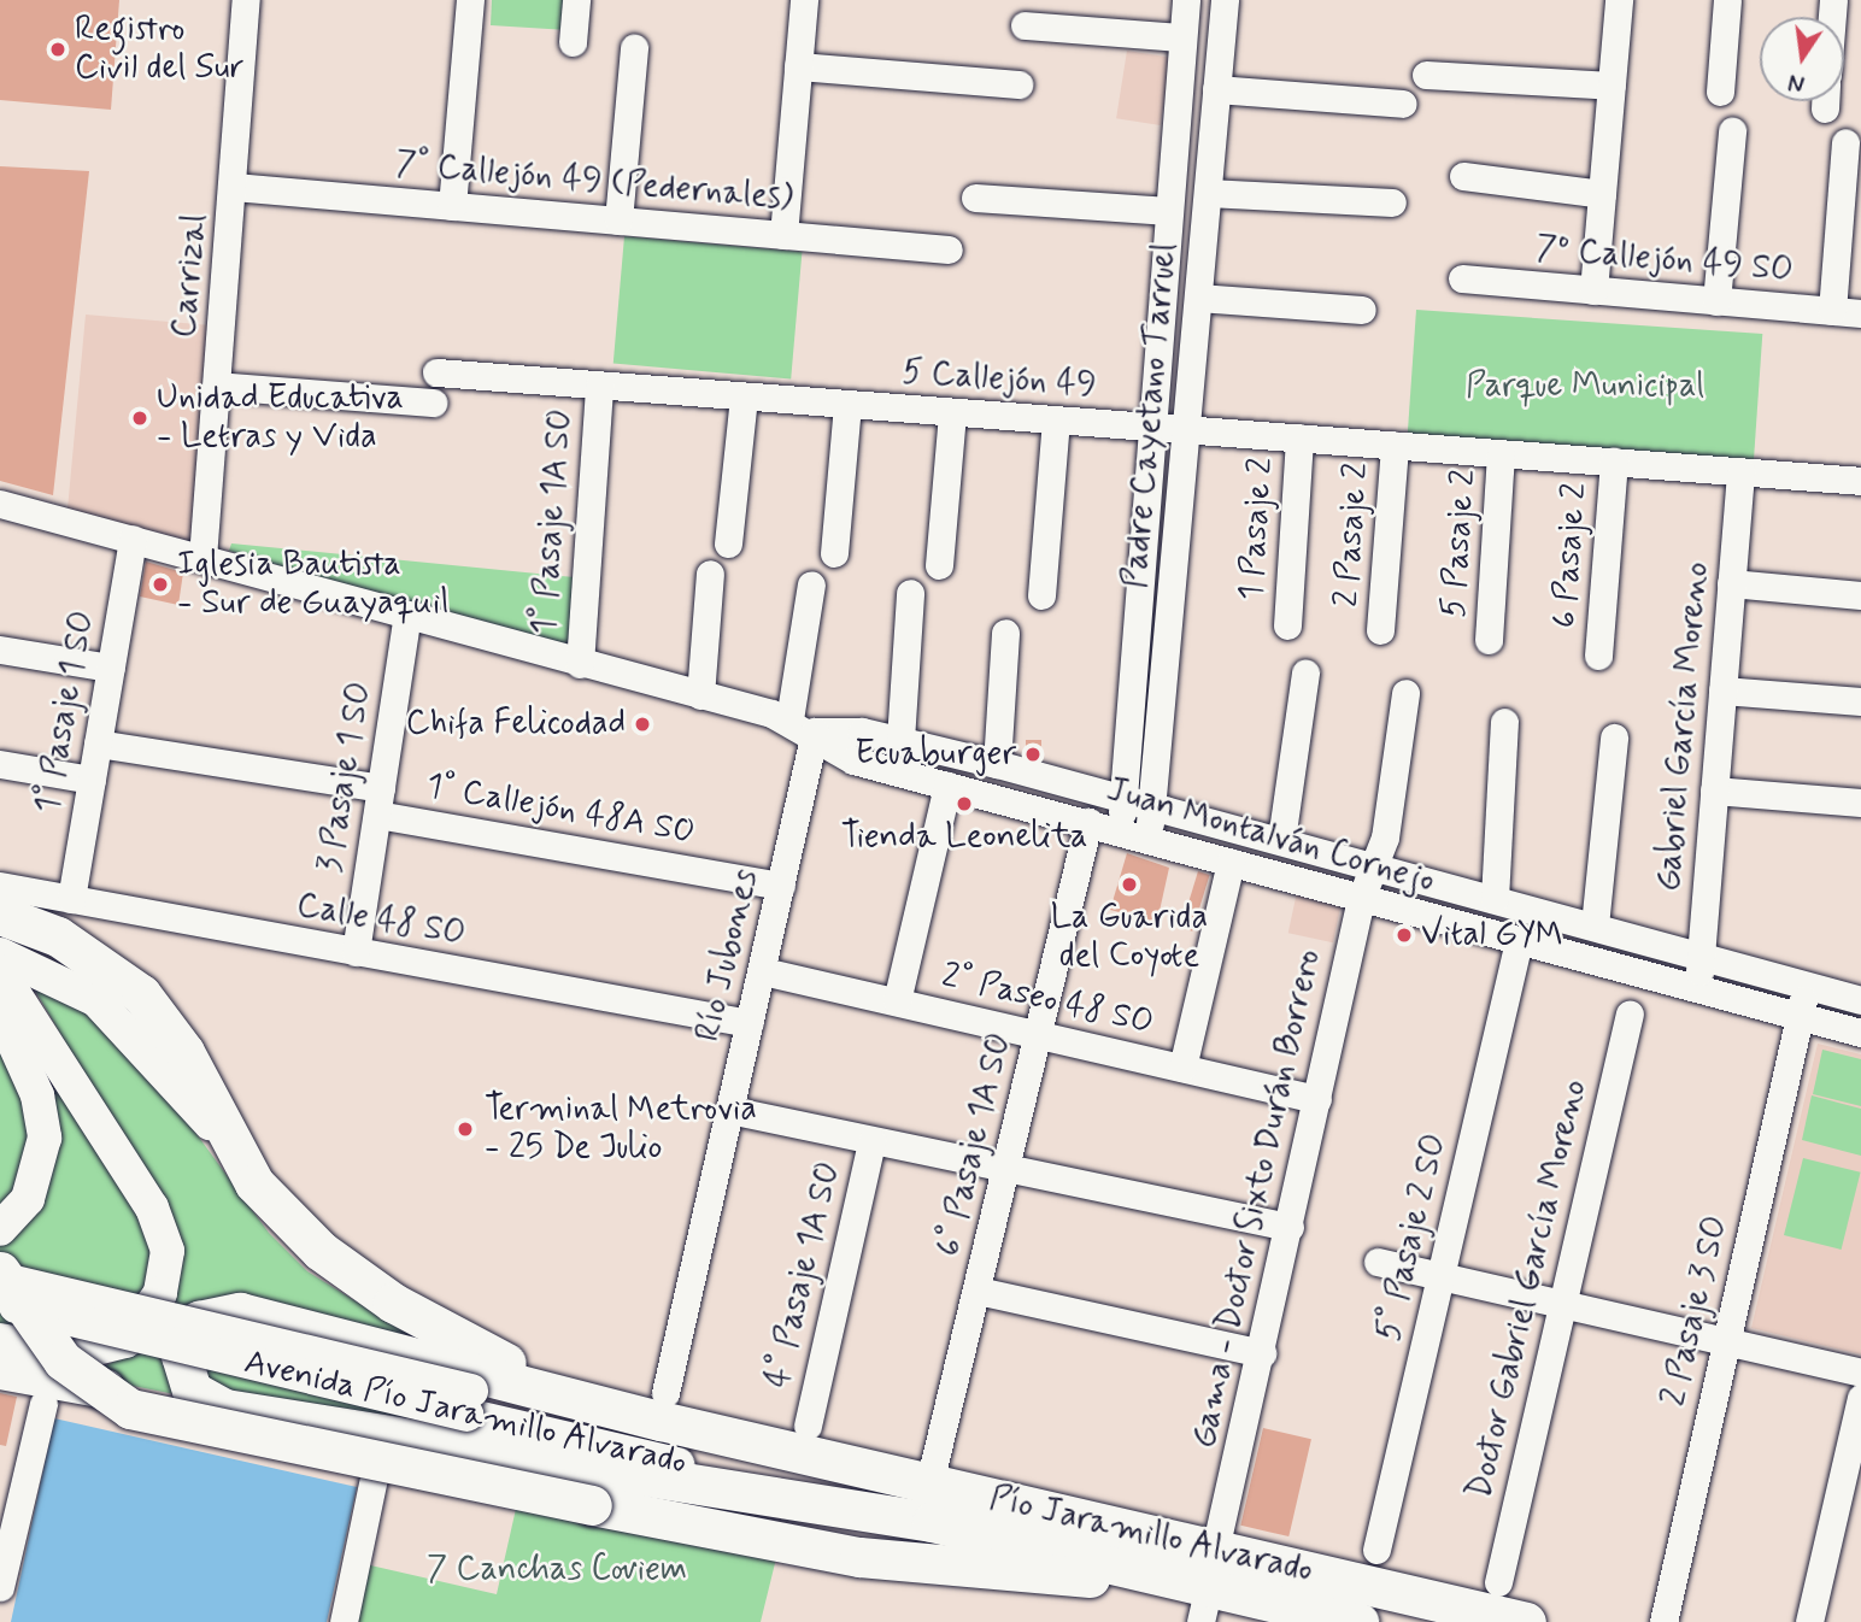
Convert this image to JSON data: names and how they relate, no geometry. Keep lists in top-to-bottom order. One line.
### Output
{"streets":{"highway":["Pío Jaramillo Alvarado"],"main road":["Avenida Pío Jaramillo Alvarado"],"street":["7° Callejón 49 (Pedernales)","7º Callejón 49 SO","Carrizal","5 Callejón 49","Padre Cayetano Tarruel","1° Pasaje 1A SO","1 Pasaje 2","2 Pasaje 2","5 Pasaje 2","6 Pasaje 2","1° Pasaje 1 SO","Gabriel García Moreno","3 Pasaje 1 SO","1° Callejón 48A SO","Juan Montalván Cornejo","Calle 48 SO","Río Jubones","2° Paseo 48 SO","6° Pasaje 1A SO","Gama - Doctor Sixto Durán Borrero","5° Pasaje 2 SO","4° Pasaje 1A SO","Doctor Gabriel García Moreno","2 Pasaje 3 SO"]},"crossings":[["7° Callejón 49 (Pedernales)","Carrizal"],["Carrizal","Juan Montalván Cornejo"],["5 Callejón 49","Padre Cayetano Tarruel"],["5 Callejón 49","1° Pasaje 1A SO"],["5 Callejón 49","1 Pasaje 2"],["5 Callejón 49","2 Pasaje 2"],["5 Callejón 49","5 Pasaje 2"],["5 Callejón 49","6 Pasaje 2"],["5 Callejón 49","Gabriel García Moreno"],["Padre Cayetano Tarruel","Juan Montalván Cornejo"],["1° Pasaje 1A SO","Juan Montalván Cornejo"],["1° Pasaje 1 SO","1° Callejón 48A SO"],["1° Pasaje 1 SO","Juan Montalván Cornejo"],["1° Pasaje 1 SO","Calle 48 SO"],["Gabriel García Moreno","Juan Montalván Cornejo"],["3 Pasaje 1 SO","1° Callejón 48A SO"],["3 Pasaje 1 SO","Juan Montalván Cornejo"],["3 Pasaje 1 SO","Calle 48 SO"],["1° Callejón 48A SO","Río Jubones"],["Juan Montalván Cornejo","Río Jubones"],["Juan Montalván Cornejo","6° Pasaje 1A SO"],["Juan Montalván Cornejo","Gama - Doctor Sixto Durán Borrero"],["Juan Montalván Cornejo","5° Pasaje 2 SO"],["Juan Montalván Cornejo","2 Pasaje 3 SO"],["Calle 48 SO","Río Jubones"],["Río Jubones","2° Paseo 48 SO"],["Río Jubones","Pío Jaramillo Alvarado"],["2° Paseo 48 SO","6° Pasaje 1A SO"],["2° Paseo 48 SO","Gama - Doctor Sixto Durán Borrero"],["6° Pasaje 1A SO","Avenida Pío Jaramillo Alvarado"],["6° Pasaje 1A SO","Pío Jaramillo Alvarado"],["Gama - Doctor Sixto Durán Borrero","Pío Jaramillo Alvarado"],["4° Pasaje 1A SO","Avenida Pío Jaramillo Alvarado"],["4° Pasaje 1A SO","Pío Jaramillo Alvarado"],["Avenida Pío Jaramillo Alvarado","Pío Jaramillo Alvarado"]],"parks":["Parque Municipal","7 Canchas Coviem"],"places":["Registro Civil del Sur","Unidad Educativa - Letras y Vida","Iglesia Bautista - Sur de Guayaquil","Chifa Felicodad","Ecuaburger","Tienda Leonelita","La Guarida del Coyote","Vital GYM","Terminal Metrovia - 25 De Julio"],"north":"bottom"}
